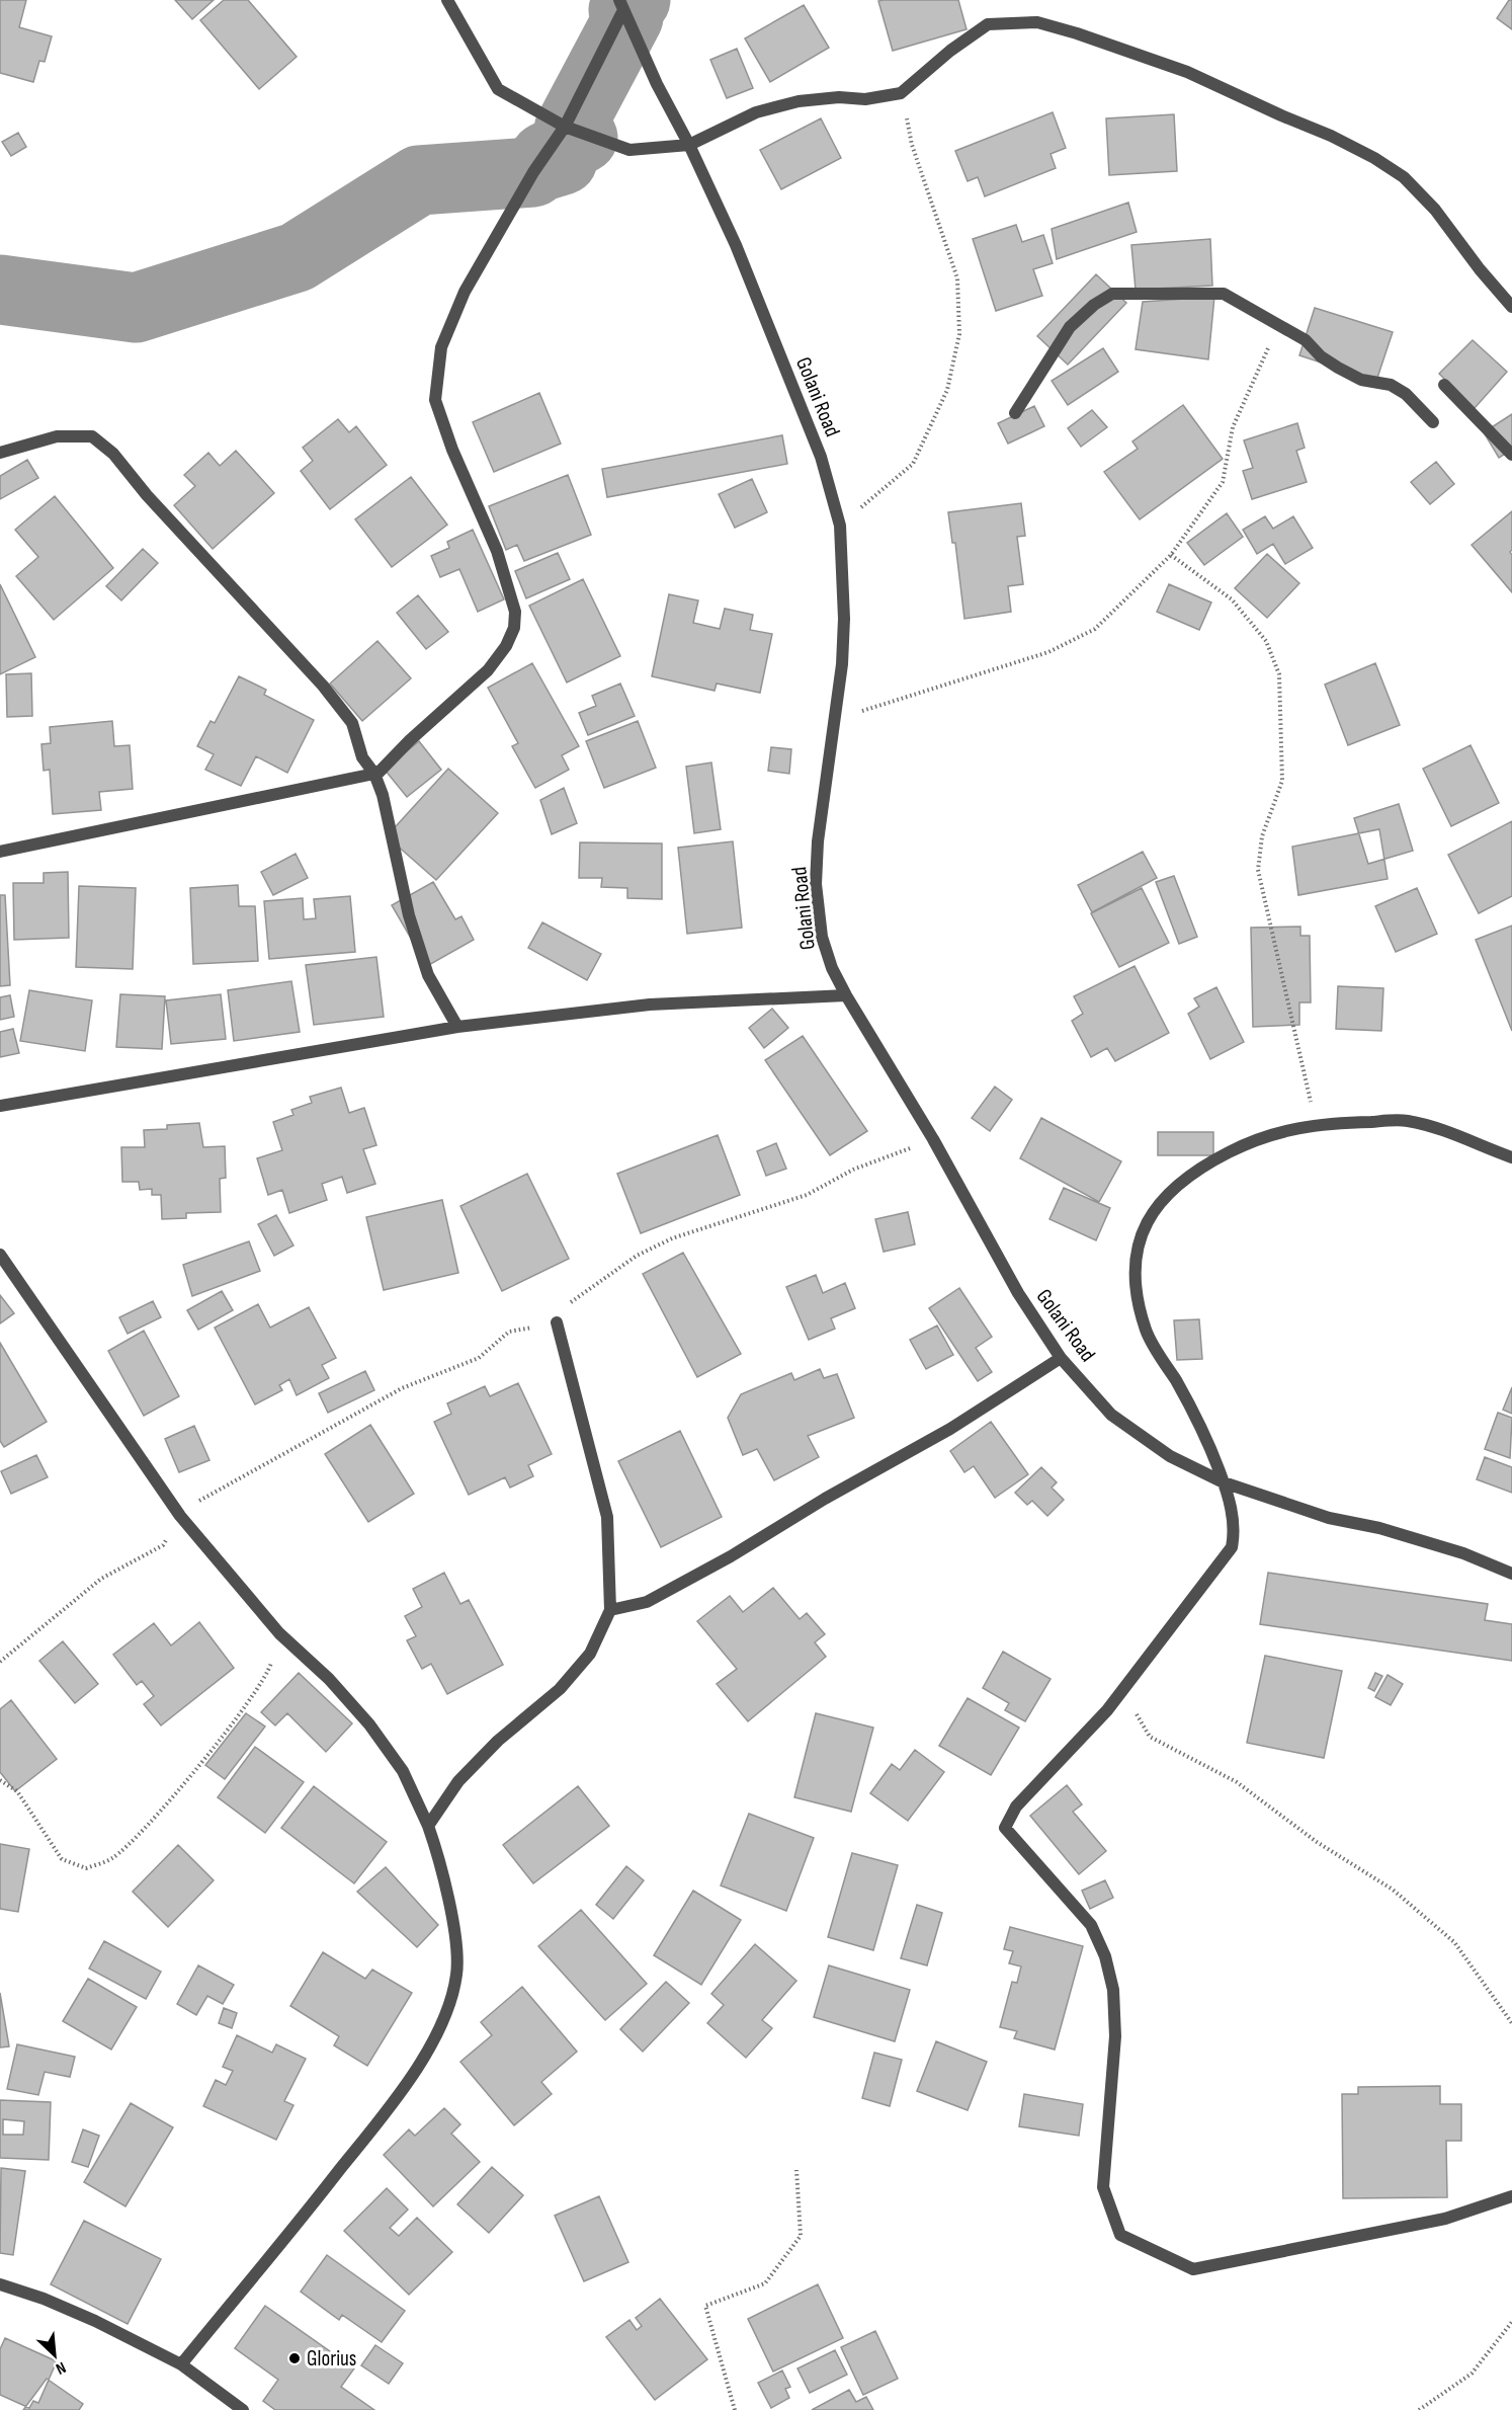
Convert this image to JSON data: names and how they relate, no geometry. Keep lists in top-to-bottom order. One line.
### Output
{"streets":{"street":["Golani Road"]},"places":["Glorius"],"north":"bottom right"}
